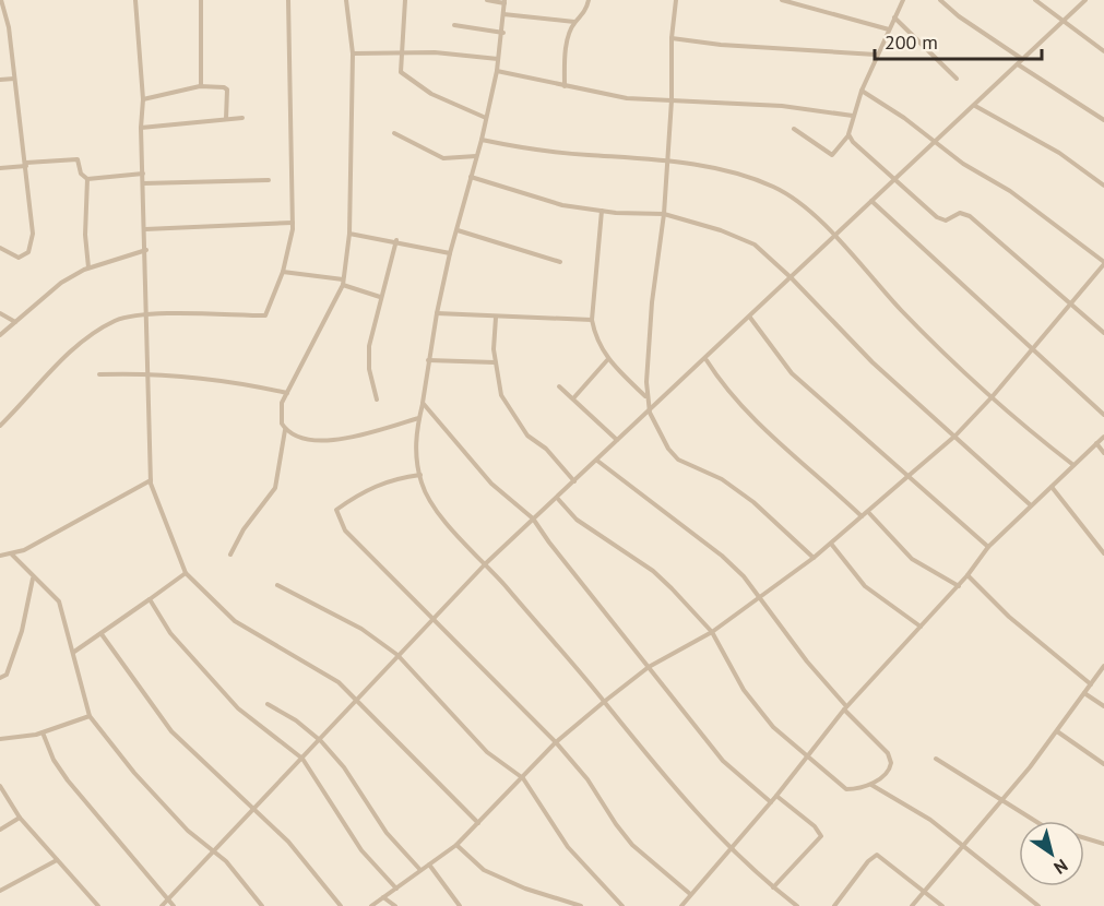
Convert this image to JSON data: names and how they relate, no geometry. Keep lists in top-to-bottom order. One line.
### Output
{"scale_bar":"200 m","north":"bottom right"}
